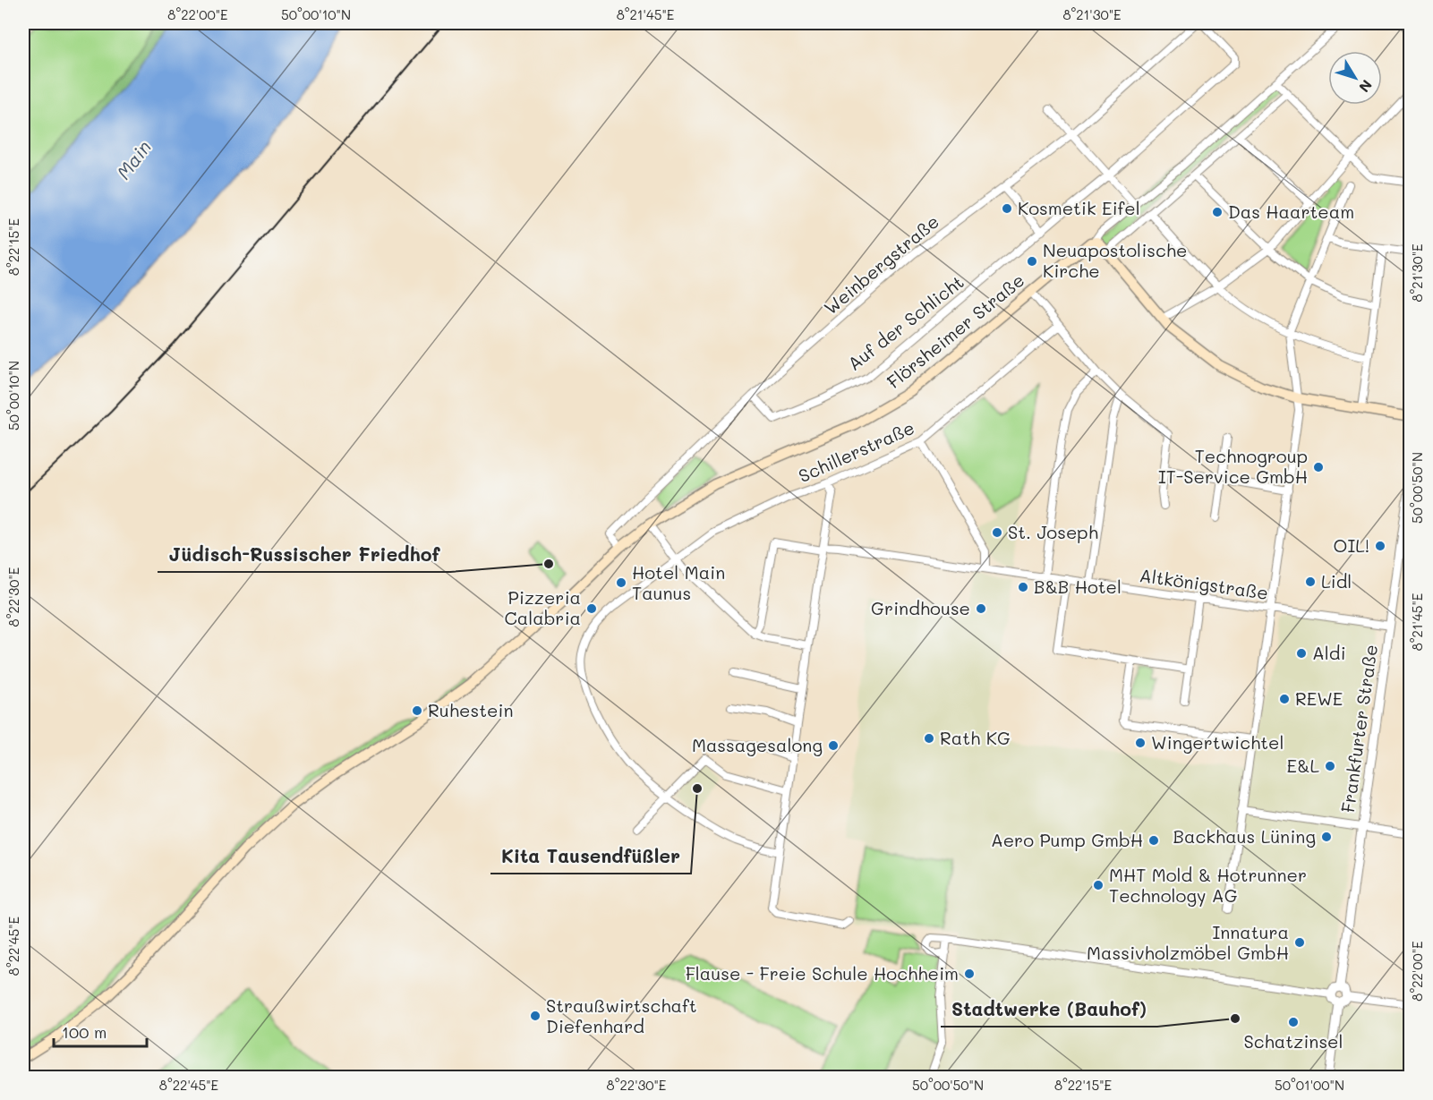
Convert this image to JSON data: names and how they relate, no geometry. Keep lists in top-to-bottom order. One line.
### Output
{"streets":{"main road":["Flörsheimer Straße"],"street":["Weinbergstraße","Auf der Schlicht","Schillerstraße","Altkönigstraße","Frankfurter Straße"]},"crossings":[["Weinbergstraße","Auf der Schlicht"],["Weinbergstraße","Flörsheimer Straße"],["Altkönigstraße","Frankfurter Straße"]],"water":["Main"],"places":["Kosmetik Eifel","Das Haarteam","Neuapostolische Kirche","Technogroup IT-Service GmbH","St. Joseph","OIL!","Jüdisch-Russischer Friedhof","Lidl","Hotel Main Taunus","B&B Hotel","Pizzeria Calabria","Grindhouse","Aldi","REWE","Ruhestein","Rath KG","Wingertwichtel","Massagesalong","E&L","Kita Tausendfüßler","Backhaus Lüning","Aero Pump GmbH","MHT Mold & Hotrunner Technology AG","Innatura Massivholzmöbel GmbH","Flause - Freie Schule Hochheim","Straußwirtschaft Diefenhard","Stadtwerke (Bauhof)","Schatzinsel"],"scale_bar":"100 m","north":"bottom right","coordinates":["8°22'00\"E","50°00'10\"N","8°21'45\"E","8°21'30\"E","8°22'15\"E","50°00'50\"N","8°22'30\"E","8°22'45\"E","50°01'00\"N"]}
